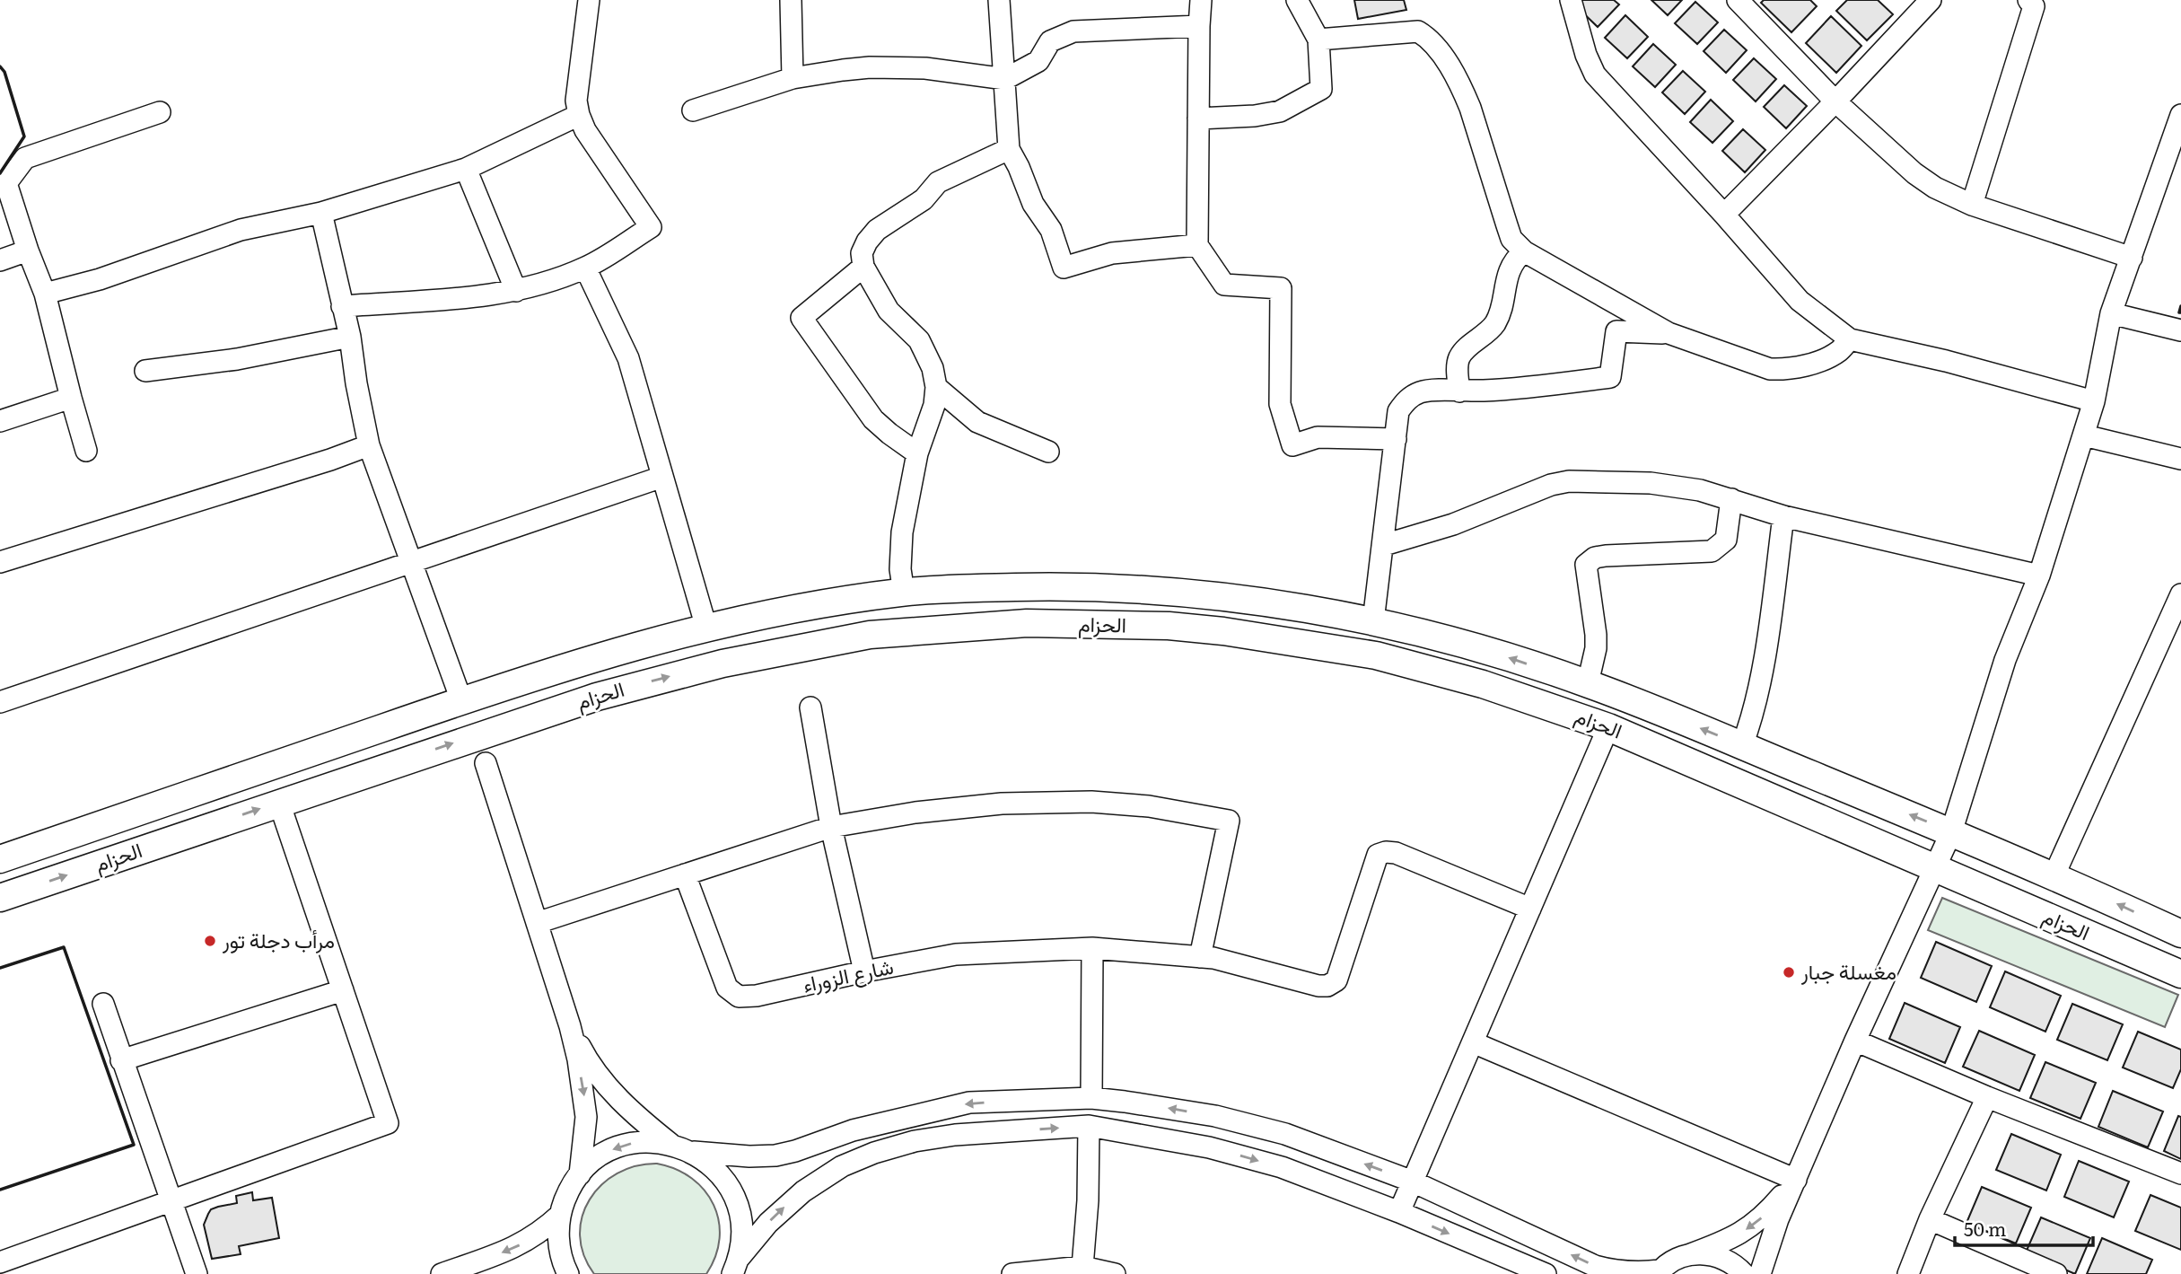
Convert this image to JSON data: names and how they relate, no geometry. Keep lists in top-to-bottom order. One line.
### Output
{"streets":{"main road":["الحزام"],"street":["شارع الزوراء"]},"places":["مرأب دجلة تور","مغسلة جبار"],"scale_bar":"50 m"}
